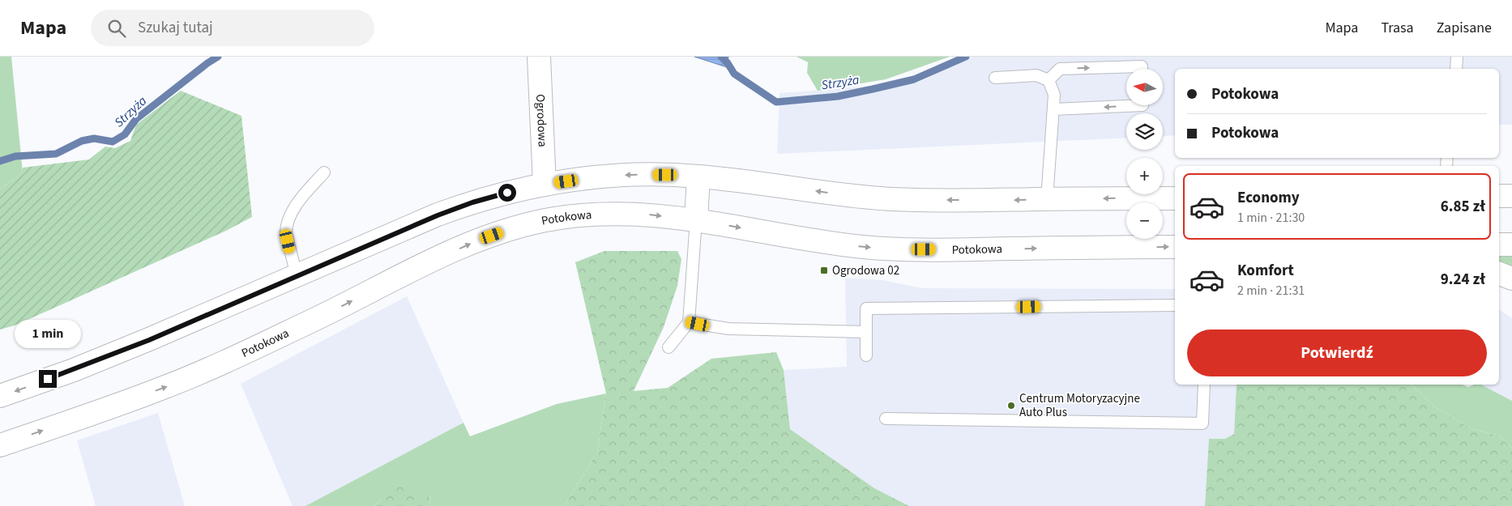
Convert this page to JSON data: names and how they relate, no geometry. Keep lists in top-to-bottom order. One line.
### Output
{"streets":{"main road":["Ogrodowa","Potokowa"]},"water":["Strzyża"],"places":{"transit":["Ogrodowa 02"],"other":["Centrum Motoryzacyjne Auto Plus"]},"north":"left","page":{"header":"Mapa","search":"Szukaj tutaj","nav":["Mapa","Trasa","Zapisane"],"map_buttons":["+","−"],"banner":["Potokowa","Potokowa"],"list":[{"name":"Economy","note":"1 min · 21:30","value":"6.85 zł"},{"name":"Komfort","note":"2 min · 21:31","value":"9.24 zł"}],"bubble":"1 min","buttons":"Potwierdź"}}
